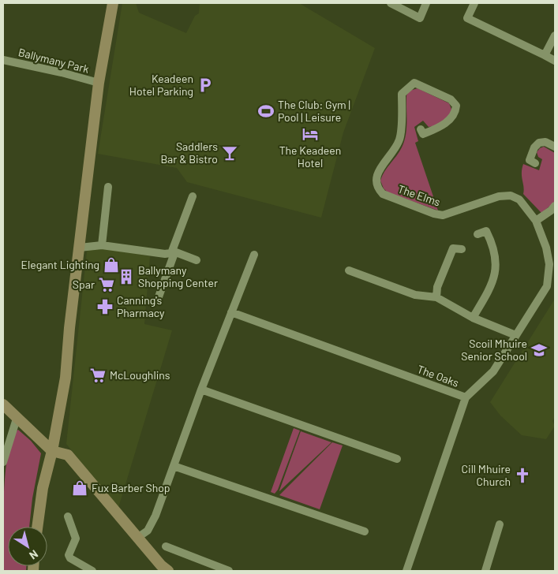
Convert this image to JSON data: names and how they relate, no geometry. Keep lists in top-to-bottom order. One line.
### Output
{"streets":{"street":["Ballymany Park","The Elms","The Oaks"]},"crossings":[["The Elms","The Oaks"]],"places":{"parking":["Keadeen Hotel Parking"],"sports":["The Club: Gym | Pool | Leisure"],"hotel":["The Keadeen Hotel"],"bar":["Saddlers Bar & Bistro"],"shop":["Elegant Lighting","Fux Barber Shop"],"building":["Ballymany Shopping Center"],"supermarket":["Spar","McLoughlins"],"pharmacy":["Canning's Pharmacy"],"school or university":["Scoil Mhuire Senior School"],"church":["Cill Mhuire Church"]},"north":"bottom right"}
